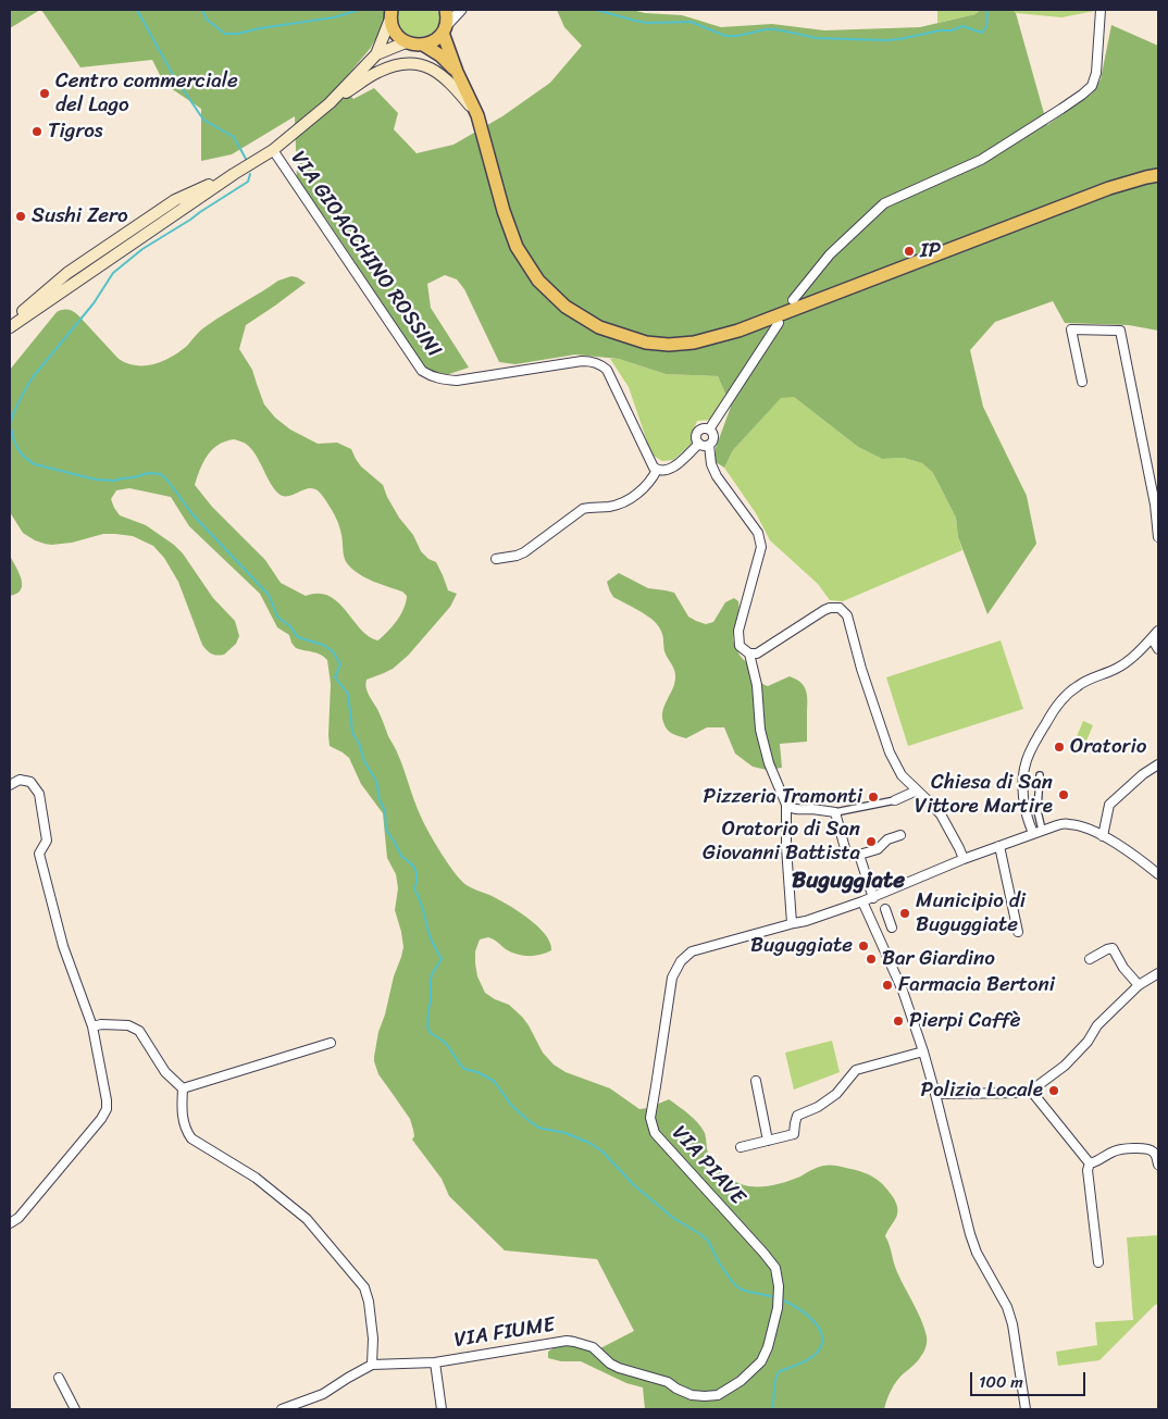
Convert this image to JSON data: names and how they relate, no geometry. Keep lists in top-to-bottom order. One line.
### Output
{"streets":{"street":["VIA GIOACCHINO ROSSINI","VIA PIAVE","VIA FIUME"]},"crossings":[["VIA PIAVE","VIA FIUME"]],"districts":["Buguggiate"],"places":["Centro commerciale del Lago","Tigros","Sushi Zero","IP","Oratorio","Chiesa di San Vittore Martire","Pizzeria Tramonti","Oratorio di San Giovanni Battista","Municipio di Buguggiate","Buguggiate","Bar Giardino","Farmacia Bertoni","Pierpi Caffè","Polizia Locale"],"scale_bar":"100 m"}
